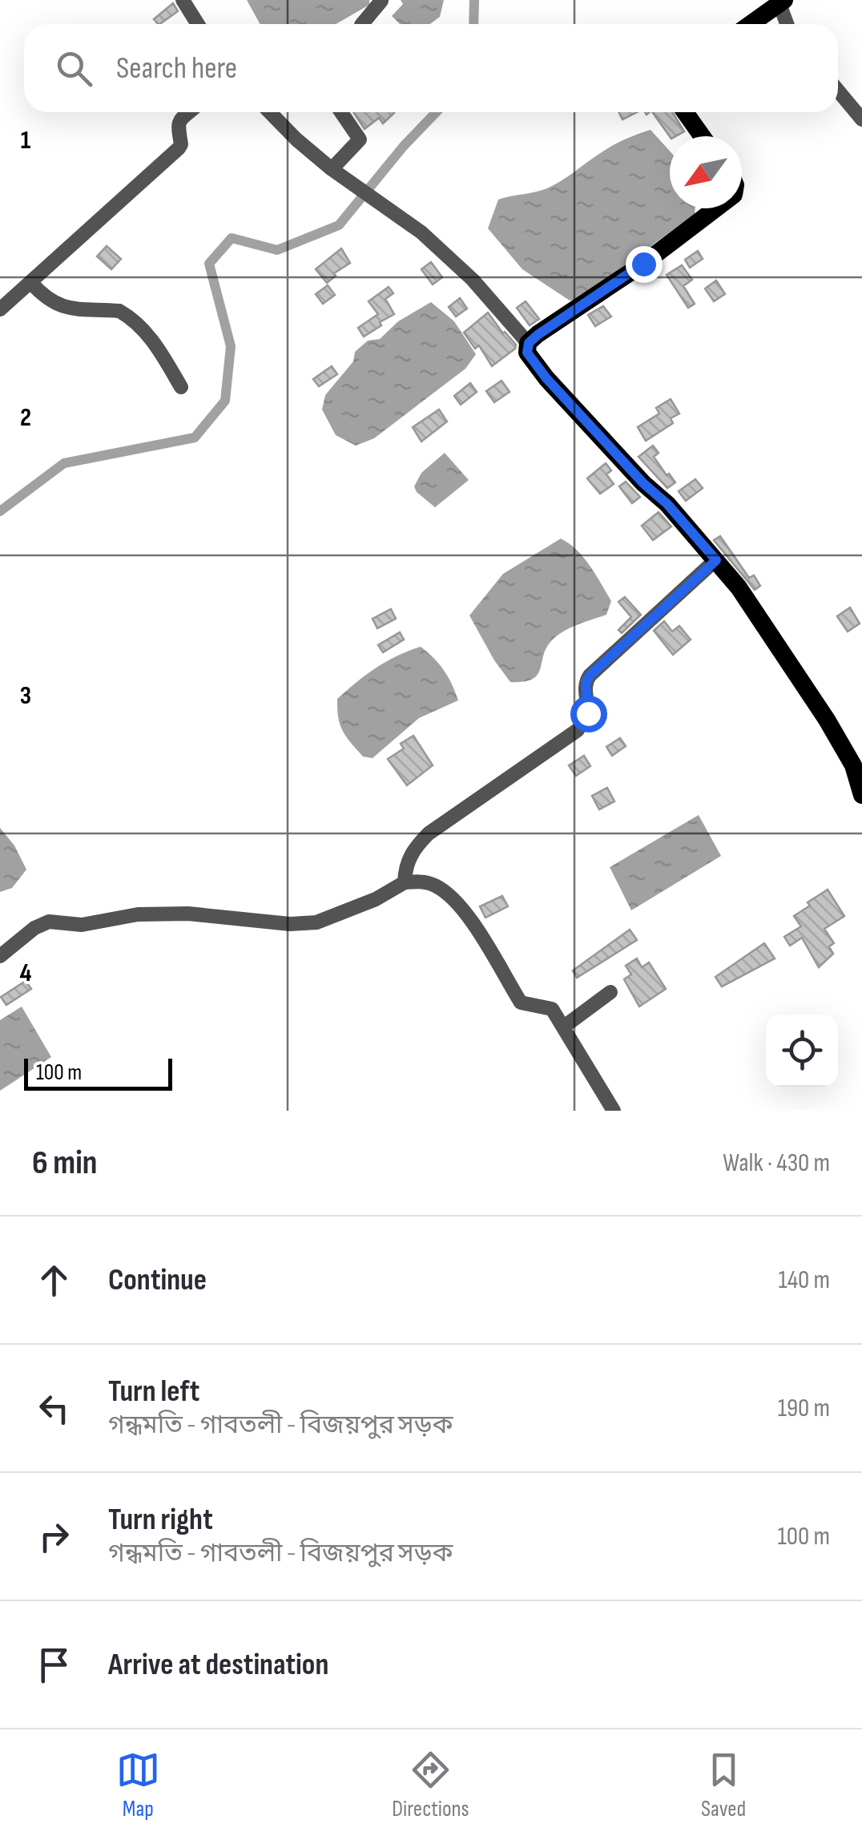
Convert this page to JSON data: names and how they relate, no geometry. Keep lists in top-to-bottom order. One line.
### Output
{"scale_bar":"100 m","north":"bottom left","page":{"search":"Search here","scale":"100 m","heading":["6 min","Walk · 430 m"],"list":[["Continue","140 m"],["Turn left","গন্ধমতি - গাবতলী - বিজয়পুর সড়ক","190 m"],["Turn right","গন্ধমতি - গাবতলী - বিজয়পুর সড়ক","100 m"],"Arrive at destination"],"nav":["Map","Directions","Saved"]},"grid":{"rows":["1","2","3","4"]}}
